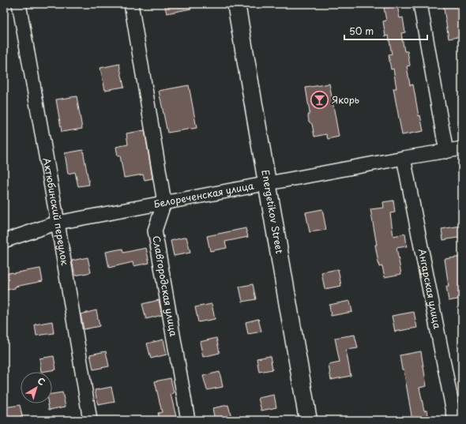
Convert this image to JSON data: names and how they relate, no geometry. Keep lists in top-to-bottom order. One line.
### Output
{"streets":{"main road":["Energetikov Street"],"street":["Белореченская улица","Актюбинский переулок","Славгородская улица","Ангарская улица"]},"crossings":[["Белореченская улица","Актюбинский переулок"],["Белореченская улица","Energetikov Street"],["Белореченская улица","Славгородская улица"],["Белореченская улица","Ангарская улица"]],"places":{"bar":["Якорь"]},"scale_bar":"50 m","north":"top right"}
